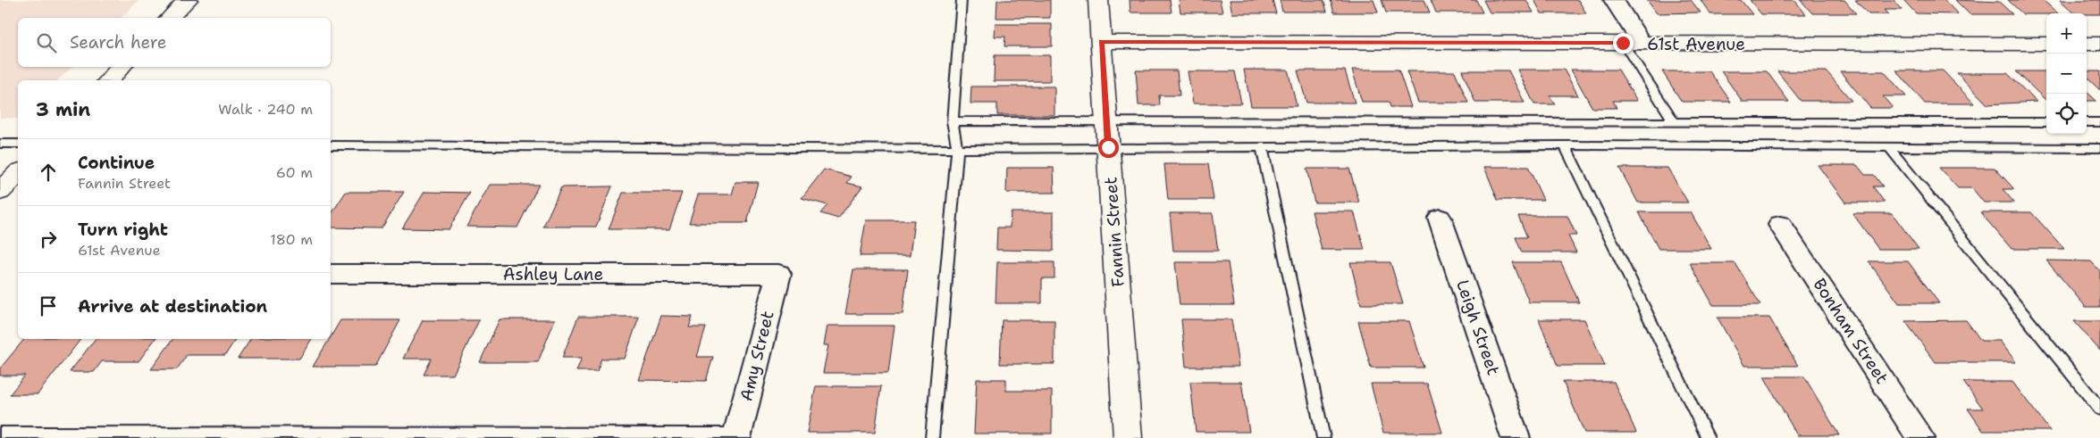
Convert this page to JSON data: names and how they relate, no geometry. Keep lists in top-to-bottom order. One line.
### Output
{"streets":{"street":["61st Avenue","Fannin Street","Ashley Lane","Leigh Street","Bonham Street","Amy Street"]},"crossings":[["61st Avenue","Fannin Street"],["Ashley Lane","Amy Street"]],"page":{"map_buttons":["+","−"],"search":"Search here","heading":["3 min","Walk · 240 m"],"list":[["Continue","Fannin Street","60 m"],["Turn right","61st Avenue","180 m"],"Arrive at destination"]}}
